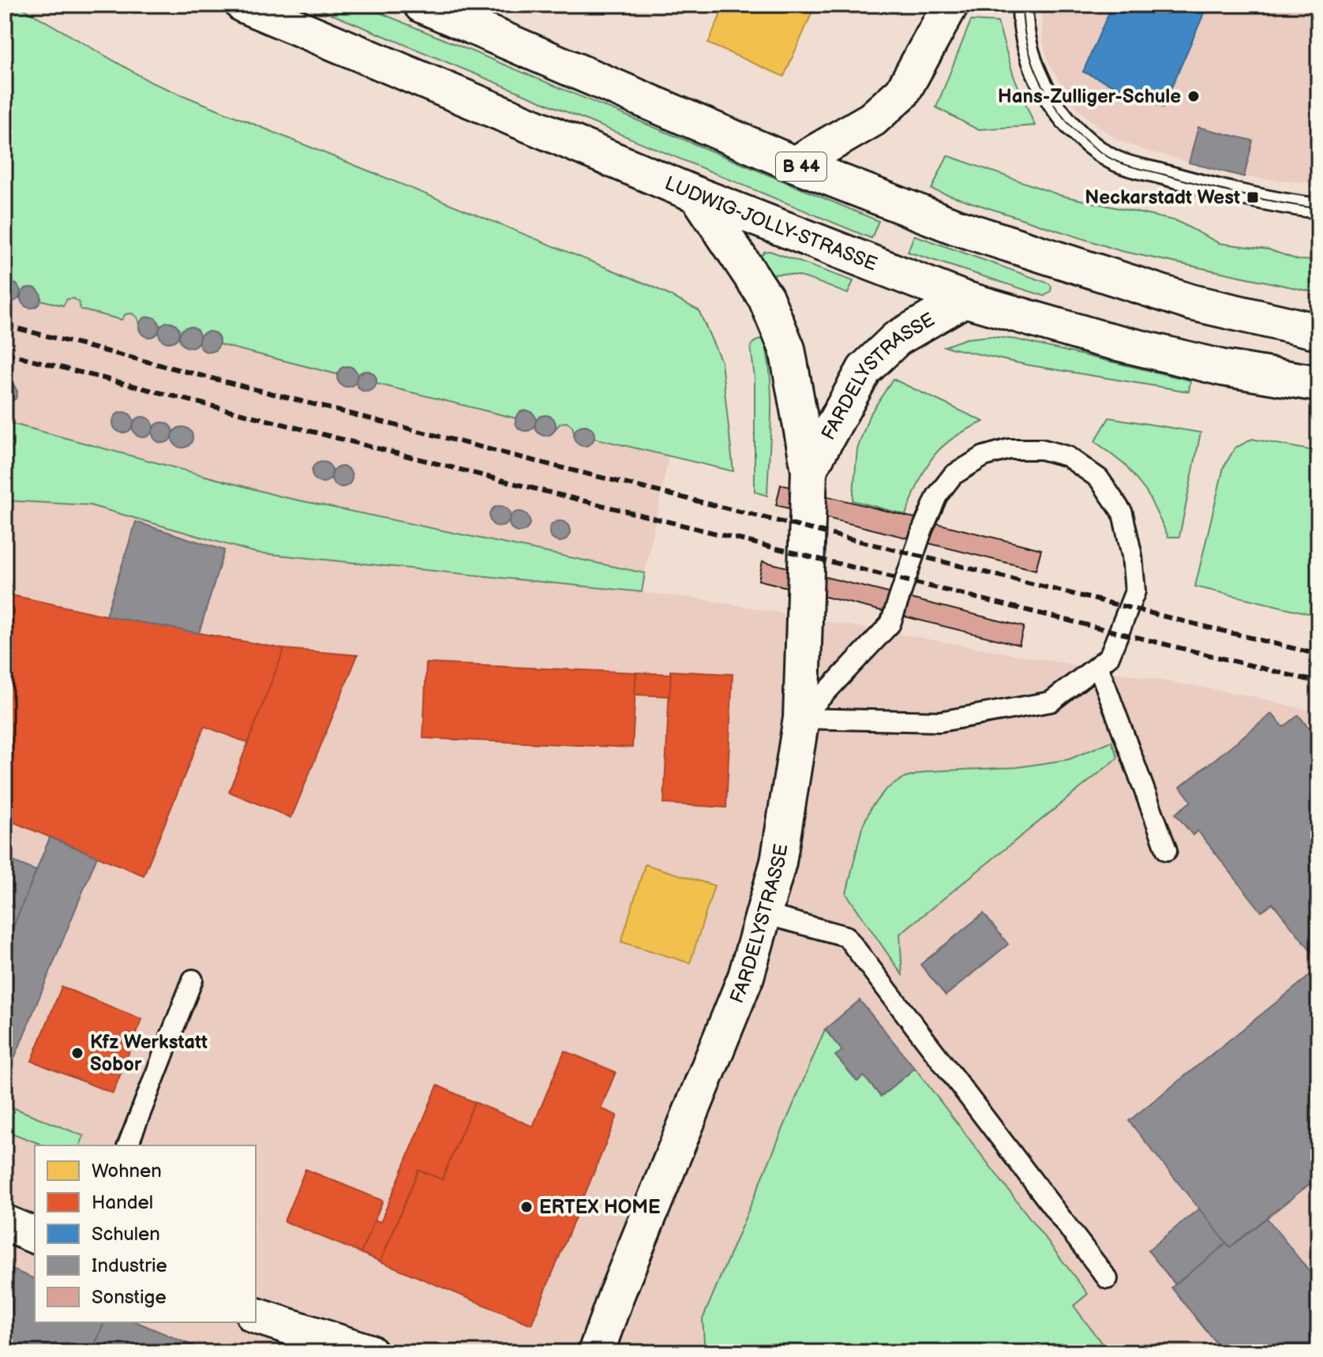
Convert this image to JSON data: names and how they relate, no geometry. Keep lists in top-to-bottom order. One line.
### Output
{"streets":{"main road":["B 44","LUDWIG-JOLLY-STRASSE","FARDELYSTRASSE"]},"crossings":[["LUDWIG-JOLLY-STRASSE","FARDELYSTRASSE"]],"places":{"other":["Hans-Zulliger-Schule","Kfz Werkstatt Sobor","ERTEX HOME"],"transit":["Neckarstadt West"]},"legend":["Wohnen","Handel","Schulen","Industrie","Sonstige"]}
